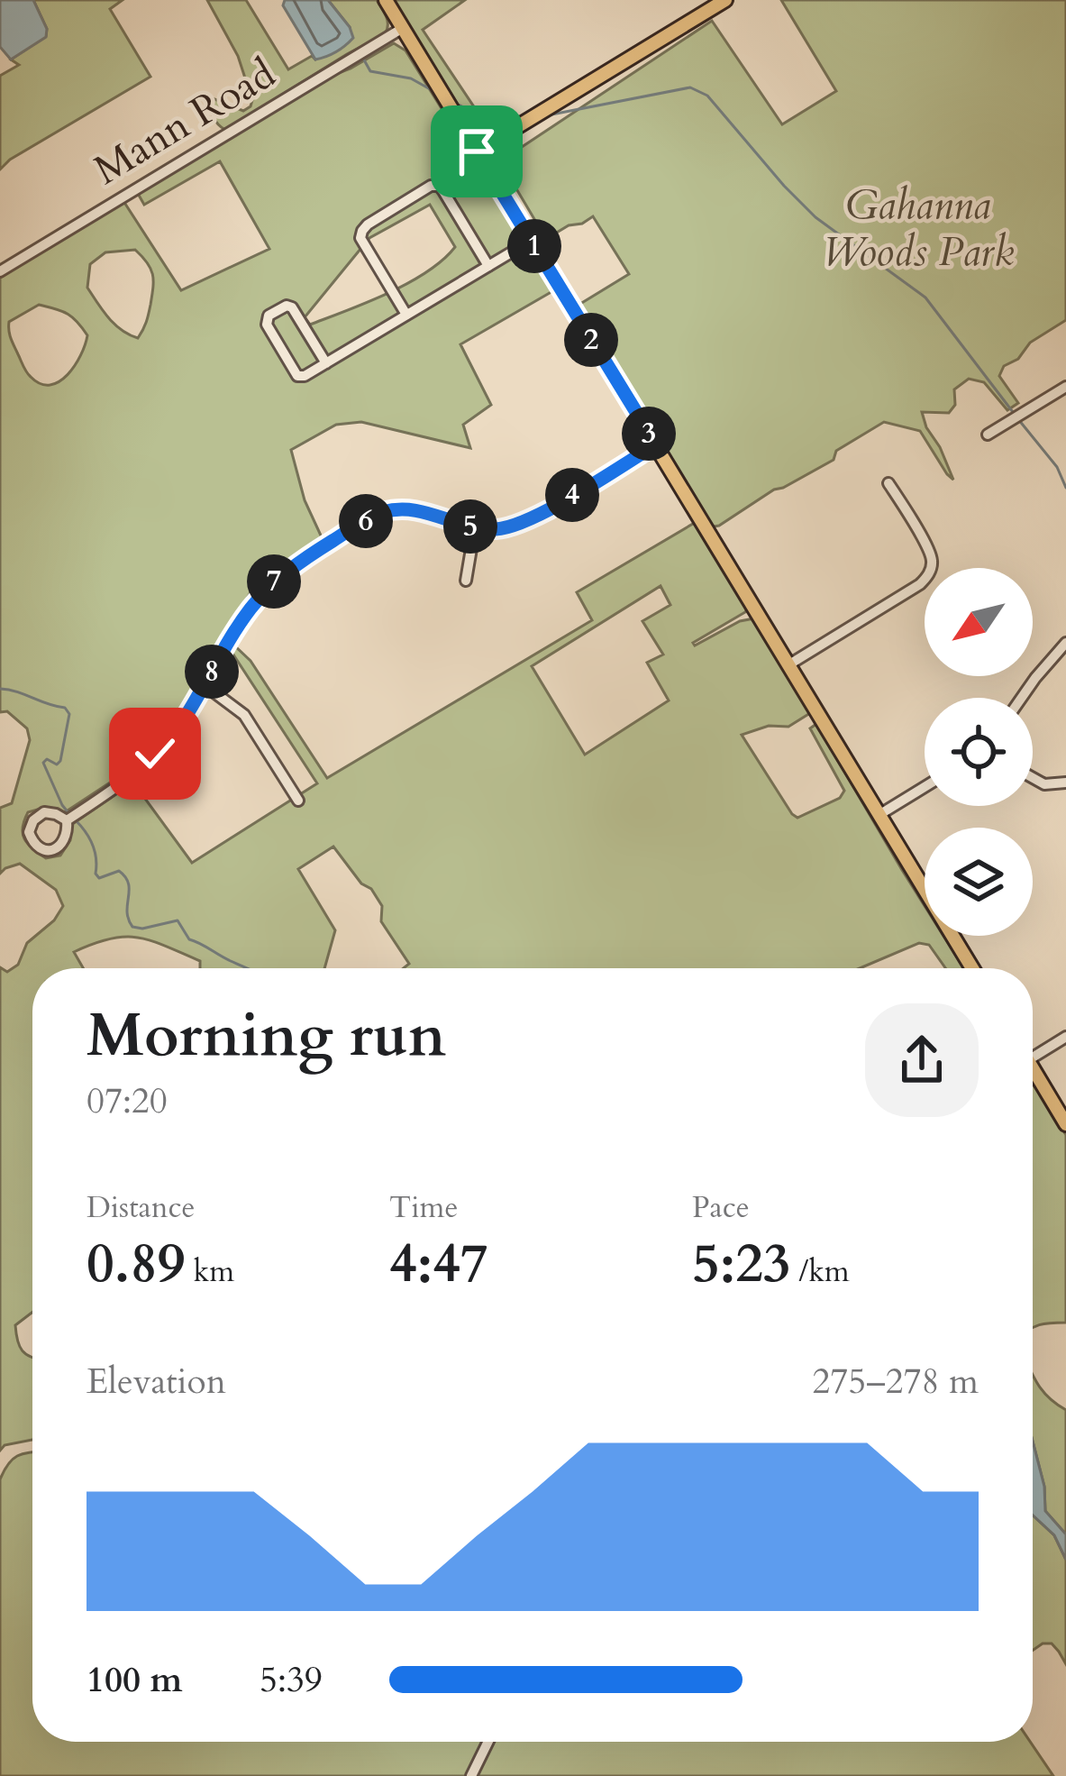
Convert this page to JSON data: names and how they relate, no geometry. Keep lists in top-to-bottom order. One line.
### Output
{"streets":{"street":["Mann Road"]},"parks":["Gahanna Woods Park"],"north":"bottom left","page":{"pins":["1","2","3","4","6","5","7","8"],"heading":["Morning run","07:20"],"stats":[["Distance","0.89 km"],["Time","4:47"],["Pace","5:23 /km"]],"chart":["Elevation","275–278 m"],"list":[{"name":"100 m","note":"5:39"}]}}
